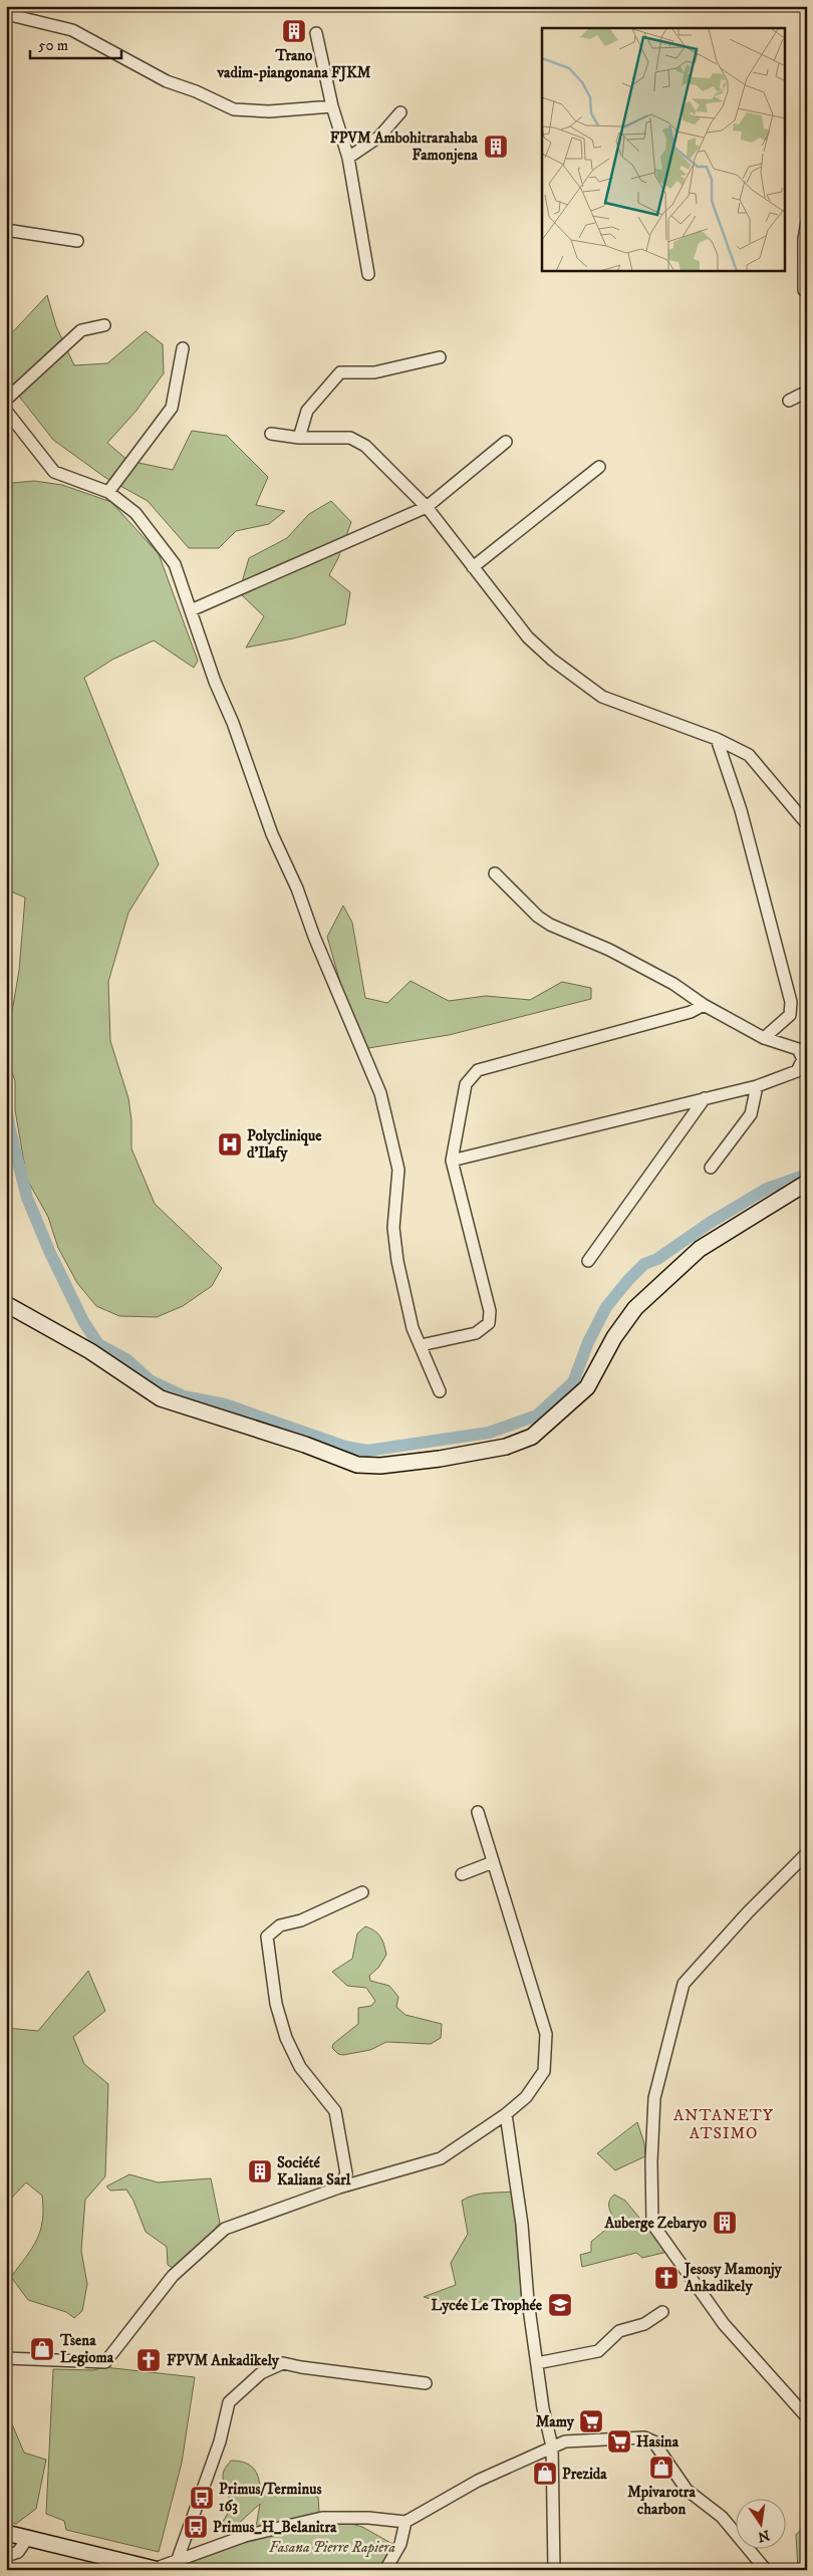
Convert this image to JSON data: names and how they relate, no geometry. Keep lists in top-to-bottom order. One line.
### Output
{"districts":["ANTANETY ATSIMO"],"parks":["Fasana Pierre Rapiera"],"places":{"building":["Trano vadim-piangonana FJKM","FPVM Ambohitrarahaba Famonjena","Société Kaliana Sarl","Auberge Zebaryo"],"hospital":["Polyclinique d'Ilafy"],"church":["Jesosy Mamonjy Ankadikely","FPVM Ankadikely"],"school or university":["Lycée Le Trophée"],"shop":["Tsena Legioma","Mpivarotra charbon","Prezida"],"supermarket":["Mamy","Hasina"],"bus stop":["Primus/Terminus 163","Primus_H_Belanitra"]},"scale_bar":"50 m","north":"bottom"}
